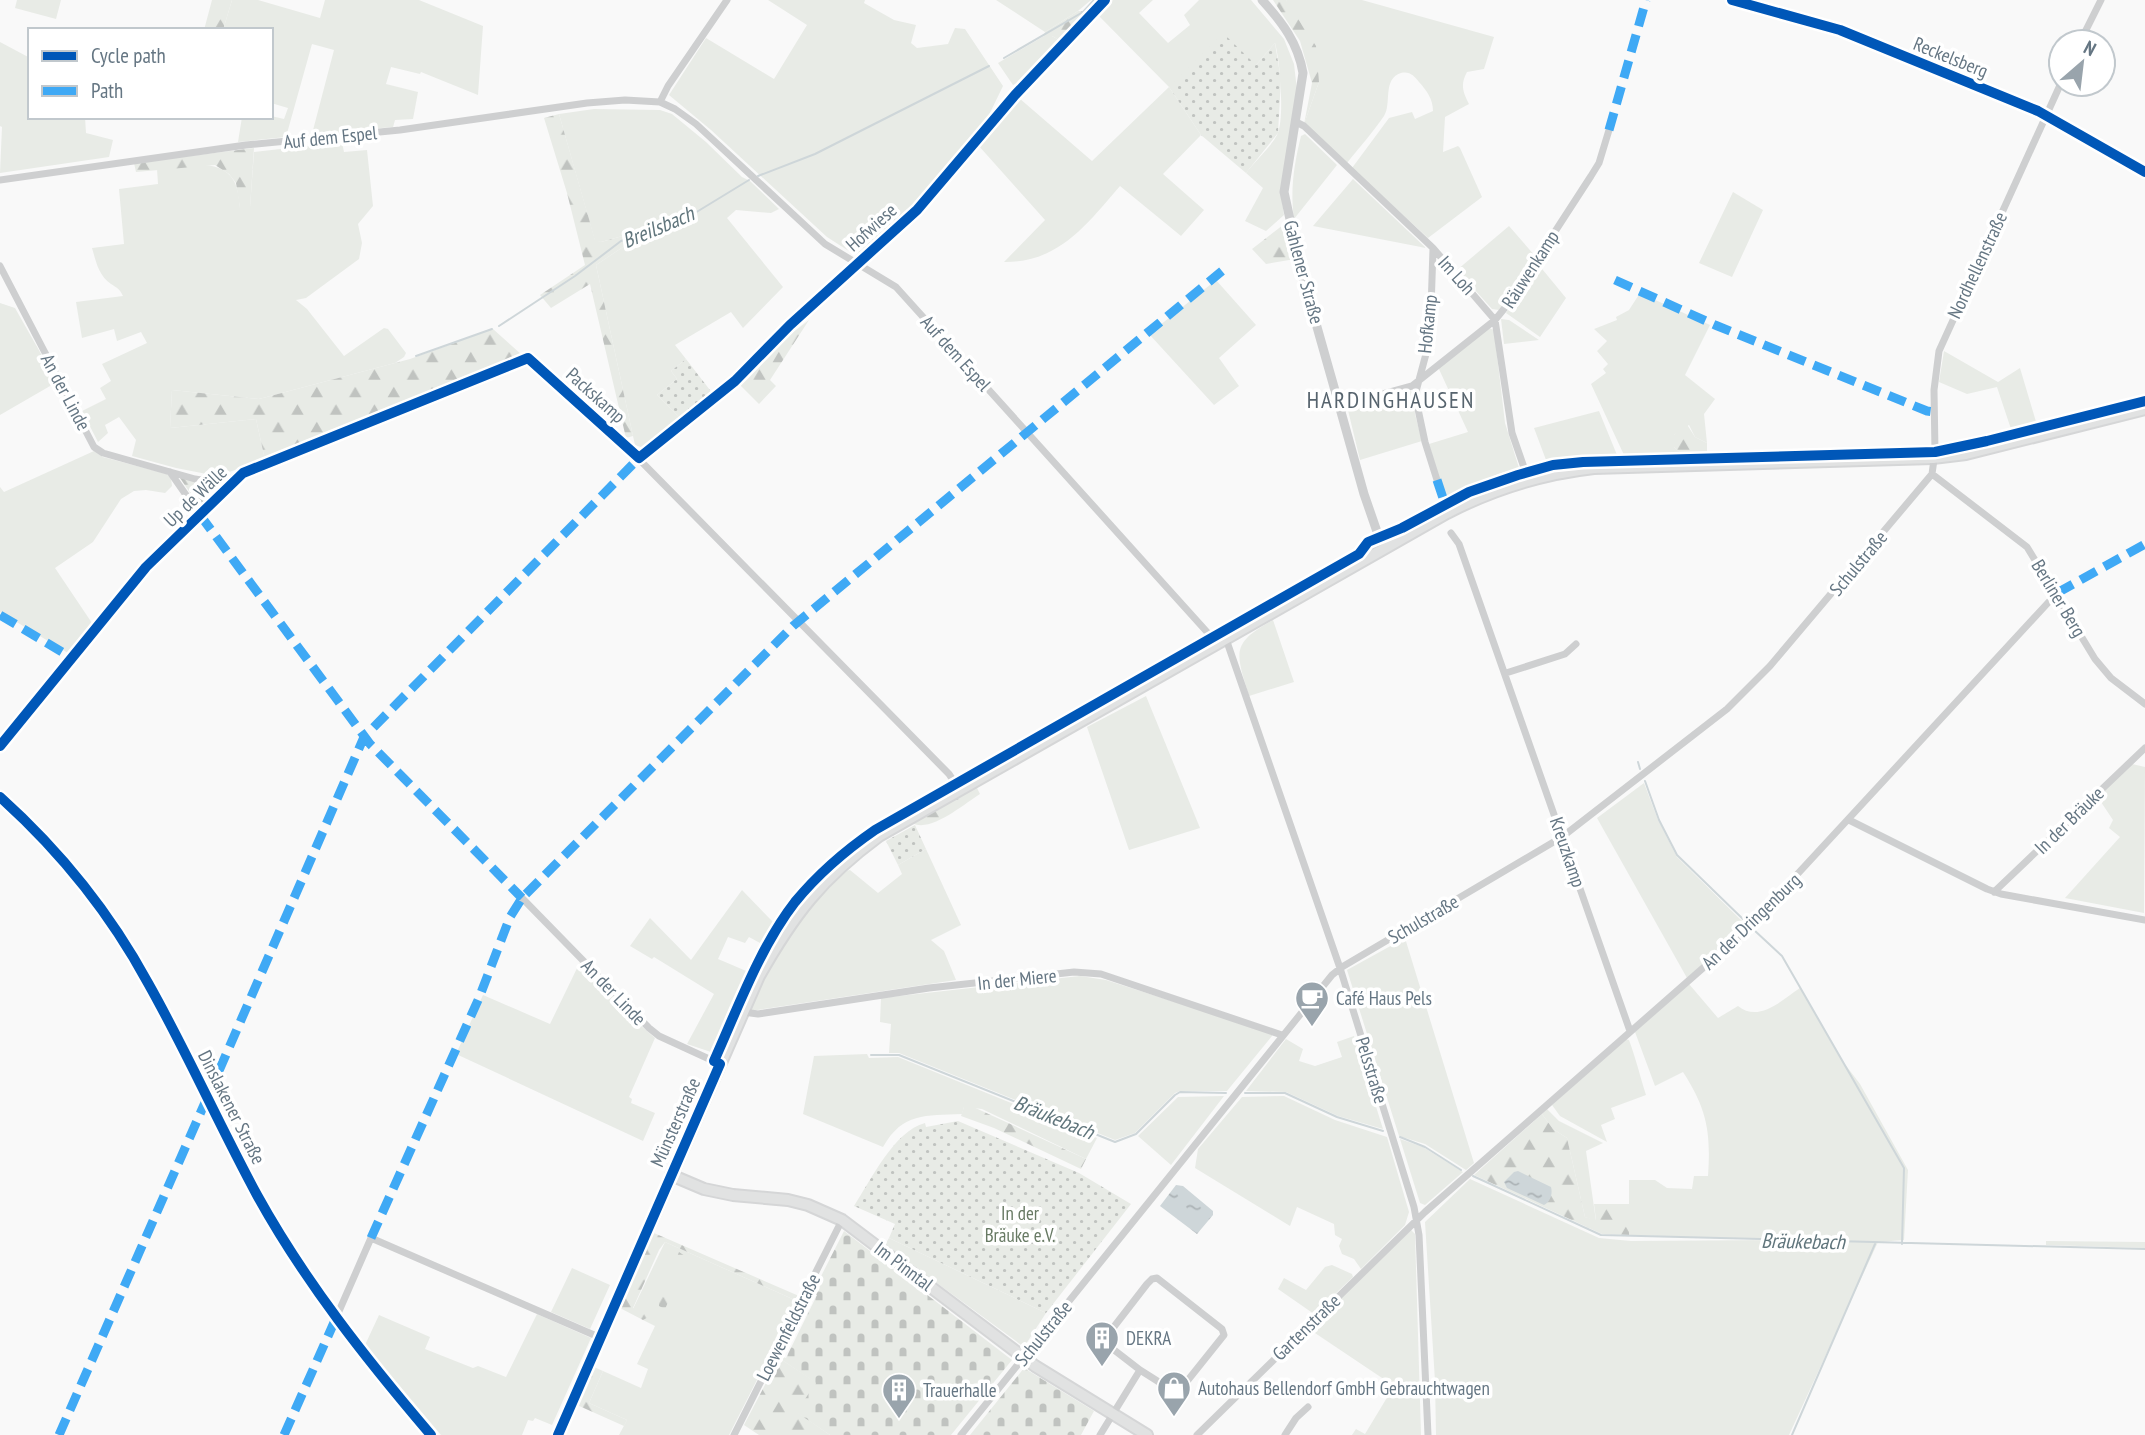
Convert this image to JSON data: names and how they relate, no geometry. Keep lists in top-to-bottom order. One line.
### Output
{"streets":{"main road":["Dinslakener Straße","Münsterstraße","Im Pinntal"],"street":["Reckelsberg","Auf dem Espel","Hofwiese","Nordhellenstraße","Räuwenkamp","Gahlener Straße","Im Loh","Hofkamp","An der Linde","Packskamp","Up de Wälle","Schulstraße","Berliner Berg","In der Bräuke","Kreuzkamp","An der Dringenburg","In der Miere","Pelsstraße","Loewenfeldstraße","Gartenstraße"]},"crossings":[["Reckelsberg","Nordhellenstraße"],["Auf dem Espel","Hofwiese"],["Auf dem Espel","Münsterstraße"],["Hofwiese","Packskamp"],["Nordhellenstraße","Münsterstraße"],["Räuwenkamp","Gahlener Straße"],["Räuwenkamp","Im Loh"],["Räuwenkamp","Hofkamp"],["Gahlener Straße","Im Loh"],["Gahlener Straße","Münsterstraße"],["Im Loh","Hofkamp"],["An der Linde","Up de Wälle"],["An der Linde","Münsterstraße"],["Packskamp","Up de Wälle"],["Packskamp","Münsterstraße"],["Schulstraße","Berliner Berg"],["Schulstraße","Kreuzkamp"],["Schulstraße","In der Miere"],["Schulstraße","Pelsstraße"],["Schulstraße","Im Pinntal"],["Berliner Berg","An der Dringenburg"],["Kreuzkamp","An der Dringenburg"],["An der Dringenburg","Pelsstraße"],["An der Dringenburg","Gartenstraße"],["In der Miere","Münsterstraße"],["Pelsstraße","Münsterstraße"],["Pelsstraße","Gartenstraße"],["Münsterstraße","Im Pinntal"],["Im Pinntal","Loewenfeldstraße"]],"districts":["HARDINGHAUSEN"],"water":["Breilsbach","Bräukebach"],"parks":["In der Bräuke e.V."],"places":{"cafe":["Café Haus Pels"],"building":["DEKRA","Trauerhalle"],"shop":["Autohaus Bellendorf GmbH Gebrauchtwagen"]},"legend":["Cycle path","Path"],"north":"top right"}
